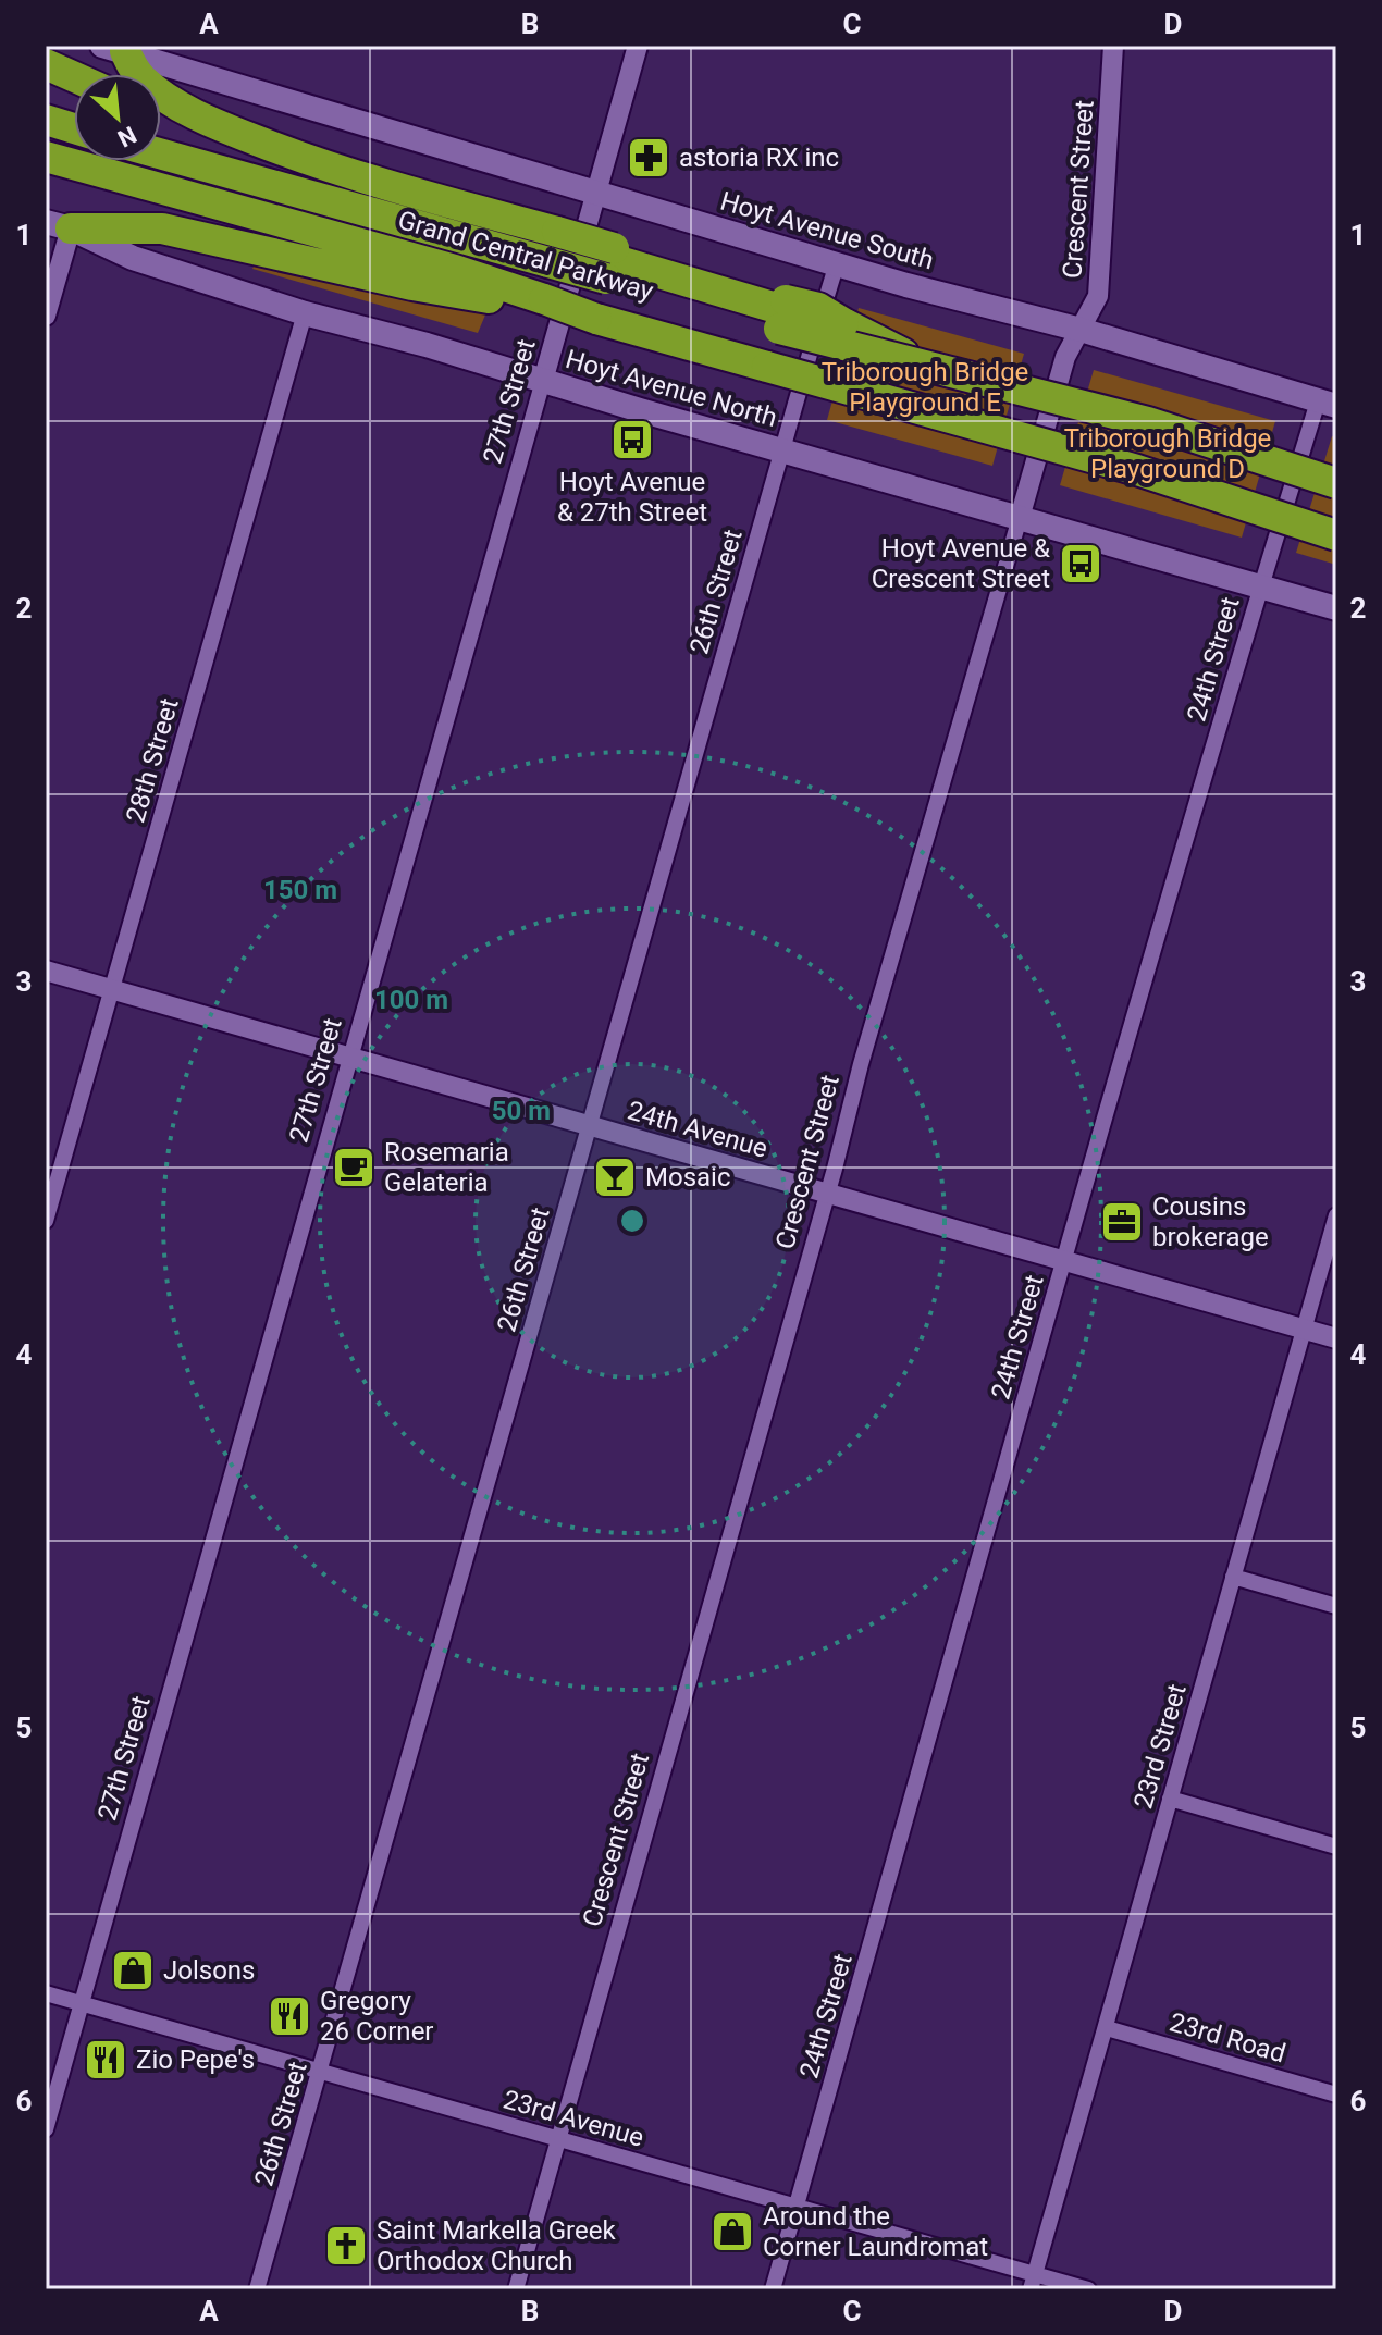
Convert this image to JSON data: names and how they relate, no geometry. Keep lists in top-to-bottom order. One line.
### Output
{"streets":{"highway":["Grand Central Parkway"],"main road":["Hoyt Avenue South","Hoyt Avenue North"],"street":["Crescent Street","27th Street","26th Street","24th Street","28th Street","24th Avenue","23rd Street","23rd Road","23rd Avenue"]},"crossings":[["Crescent Street","Hoyt Avenue South"],["Crescent Street","Hoyt Avenue North"],["Crescent Street","24th Avenue"],["Crescent Street","23rd Avenue"],["Hoyt Avenue South","27th Street"],["Hoyt Avenue South","26th Street"],["Hoyt Avenue South","24th Street"],["Hoyt Avenue North","27th Street"],["Hoyt Avenue North","26th Street"],["Hoyt Avenue North","24th Street"],["Hoyt Avenue North","28th Street"],["27th Street","24th Avenue"],["27th Street","23rd Avenue"],["26th Street","24th Avenue"],["26th Street","23rd Avenue"],["24th Street","24th Avenue"],["24th Street","23rd Avenue"],["28th Street","24th Avenue"],["24th Avenue","23rd Street"],["23rd Street","23rd Road"],["23rd Street","23rd Avenue"]],"parks":["Triborough Bridge Playground E","Triborough Bridge Playground D"],"places":{"pharmacy":["astoria RX inc"],"bus stop":["Hoyt Avenue & 27th Street","Hoyt Avenue & Crescent Street"],"cafe":["Rosemaria Gelateria"],"bar":["Mosaic"],"office":["Cousins brokerage"],"shop":["Jolsons","Around the Corner Laundromat"],"restaurant":["Gregory 26 Corner","Zio Pepe's"],"church":["Saint Markella Greek Orthodox Church"]},"north":"bottom right","grid":{"columns":["A","B","C","D"],"rows":["1","2","3","4","5","6"]},"rings":["150 m","100 m","50 m"]}
